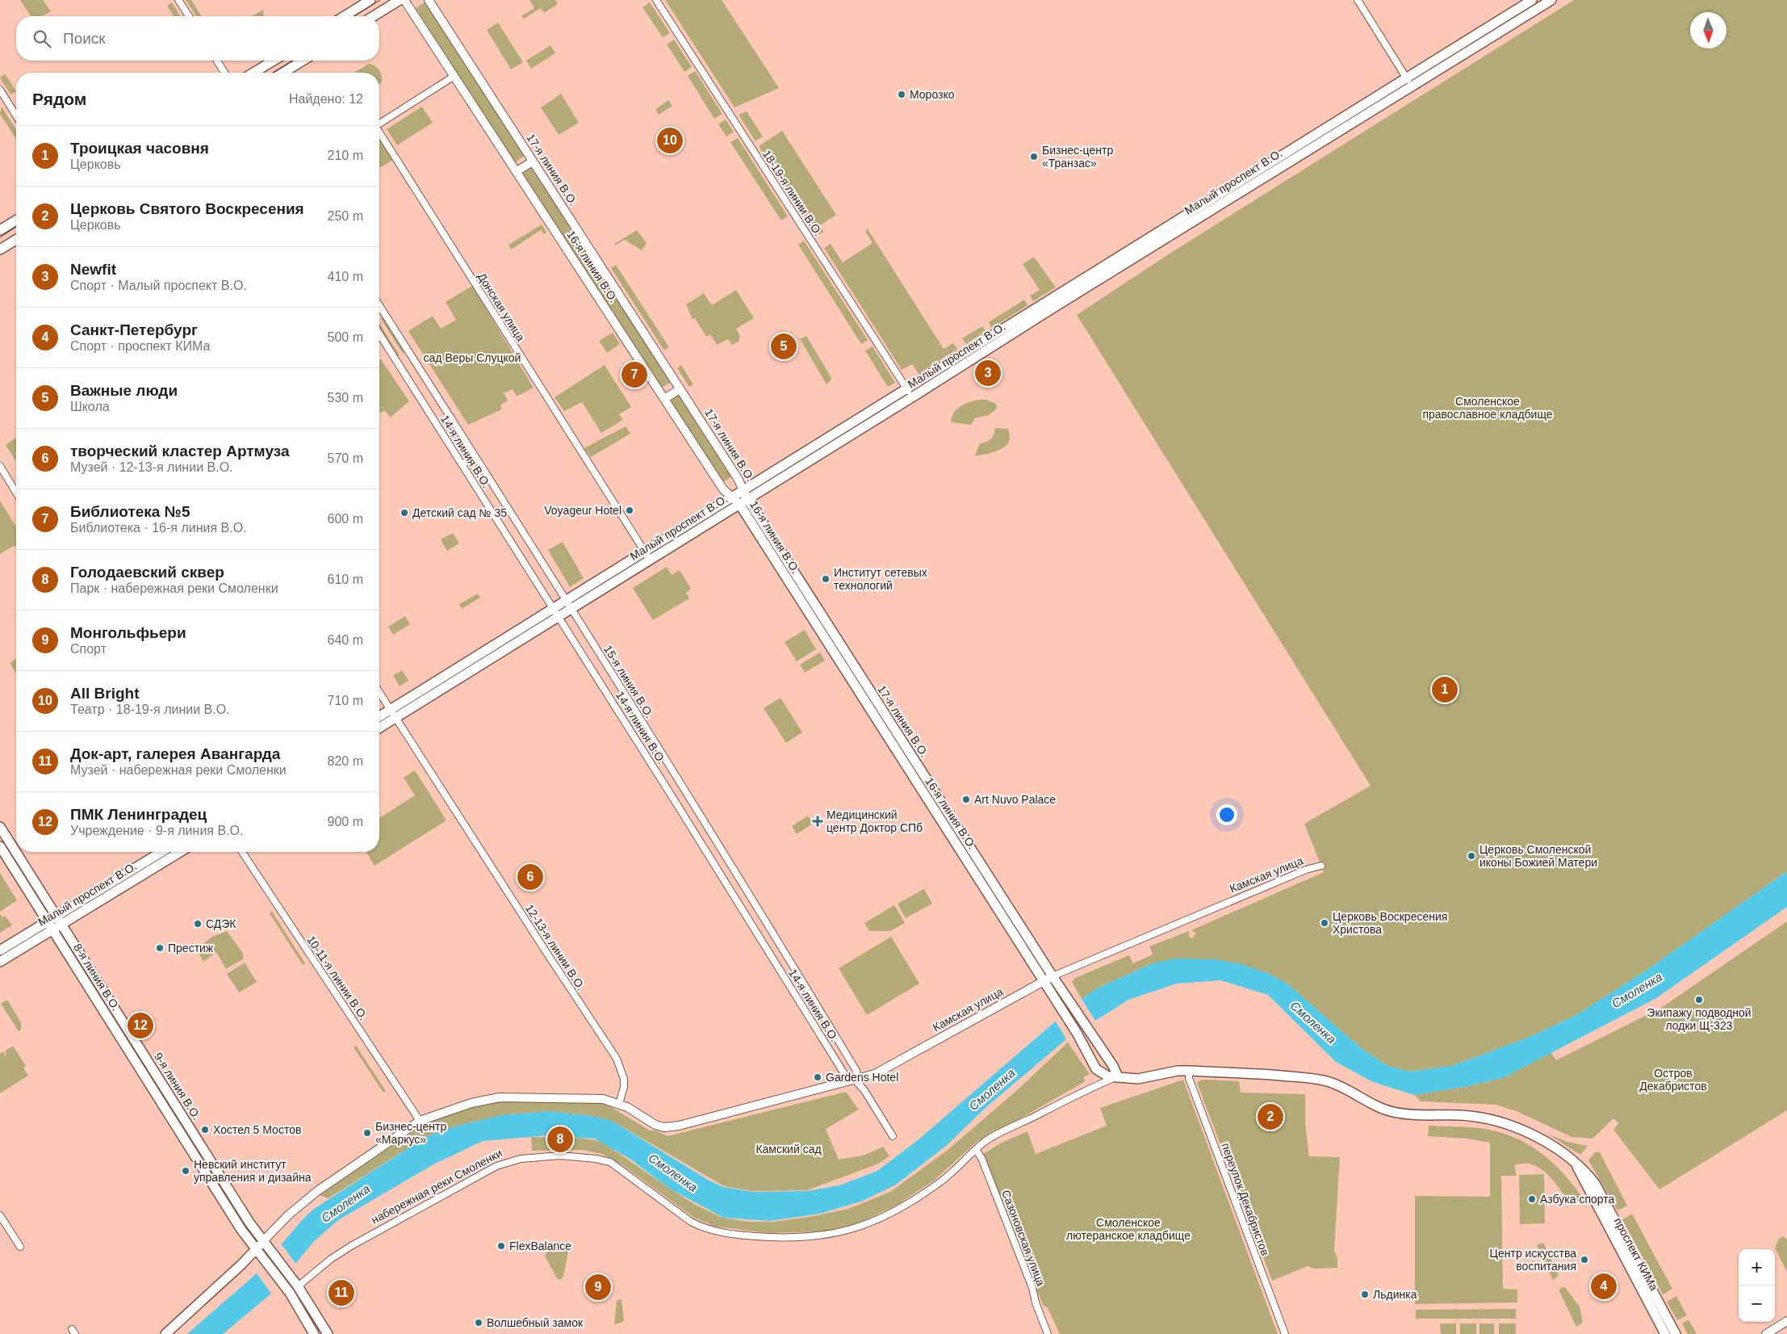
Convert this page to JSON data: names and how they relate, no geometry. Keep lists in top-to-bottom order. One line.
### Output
{"streets":{"main road":["17-я линия В.О.","Малый проспект В.О.","16-я линия В.О.","8-я линия В.О.","9-я линия В.О.","проспект КИМа"],"street":["18-19-я линии В.О.","Донская улица","14-я линия В.О.","15-я линия В.О.","Камская улица","12-13-я линии В.О.","10-11-я линии В.О.","набережная реки Смоленки","переулок Декабристов","Сазоновская улица"]},"crossings":[["17-я линия В.О.","Малый проспект В.О."],["17-я линия В.О.","16-я линия В.О."],["17-я линия В.О.","Камская улица"],["17-я линия В.О.","набережная реки Смоленки"],["Малый проспект В.О.","18-19-я линии В.О."],["Малый проспект В.О.","16-я линия В.О."],["Малый проспект В.О.","Донская улица"],["Малый проспект В.О.","14-я линия В.О."],["Малый проспект В.О.","15-я линия В.О."],["Малый проспект В.О.","12-13-я линии В.О."],["Малый проспект В.О.","8-я линия В.О."],["Малый проспект В.О.","9-я линия В.О."],["16-я линия В.О.","Камская улица"],["16-я линия В.О.","набережная реки Смоленки"],["14-я линия В.О.","15-я линия В.О."],["14-я линия В.О.","Камская улица"],["15-я линия В.О.","Камская улица"],["Камская улица","12-13-я линии В.О."],["8-я линия В.О.","9-я линия В.О."],["набережная реки Смоленки","Сазоновская улица"]],"water":["Смоленка"],"parks":["сад Веры Слуцкой","Смоленское православное кладбище","Остров Декабристов","Камский сад","Смоленское лютеранское кладбище"],"places":{"other":["Морозко","Бизнес-центр «Транзас»","Voyageur Hotel","Детский сад № 35","Институт сетевых технологий","Art Nuvo Palace","Церковь Смоленской иконы Божией Матери","Церковь Воскресения Христова","СДЭК","Престиж","Экипажу подводной лодки Щ-323","Gardens Hotel","Хостел 5 Мостов","Бизнес-центр «Маркус»","Невский институт управления и дизайна","Азбука спорта","FlexBalance","Центр искусства воспитания","Льдинка","Волшебный замок"],"health":["Медицинский центр Доктор СПб"]},"north":"bottom","page":{"search":"Поиск","heading":["Рядом","Найдено: 12"],"list":[{"mark":"1","name":"Троицкая часовня","note":"Церковь","value":"210 m"},{"mark":"2","name":"Церковь Святого Воскресения","note":"Церковь","value":"250 m"},{"mark":"3","name":"Newfit","note":"Спорт · Малый проспект В.О.","value":"410 m"},{"mark":"4","name":"Санкт-Петербург","note":"Спорт · проспект КИМа","value":"500 m"},{"mark":"5","name":"Важные люди","note":"Школа","value":"530 m"},{"mark":"6","name":"творческий кластер Артмуза","note":"Музей · 12-13-я линии В.О.","value":"570 m"},{"mark":"7","name":"Библиотека №5","note":"Библиотека · 16-я линия В.О.","value":"600 m"},{"mark":"8","name":"Голодаевский сквер","note":"Парк · набережная реки Смоленки","value":"610 m"},{"mark":"9","name":"Монгольфьери","note":"Спорт","value":"640 m"},{"mark":"10","name":"All Bright","note":"Театр · 18-19-я линии В.О.","value":"710 m"},{"mark":"11","name":"Док-арт, галерея Авангарда","note":"Музей · набережная реки Смоленки","value":"820 m"},{"mark":"12","name":"ПМК Ленинградец","note":"Учреждение · 9-я линия В.О.","value":"900 m"}],"pins":["10","5","3","7","1","6","12","2","8","4","9","11"],"map_buttons":["+","−"]}}
